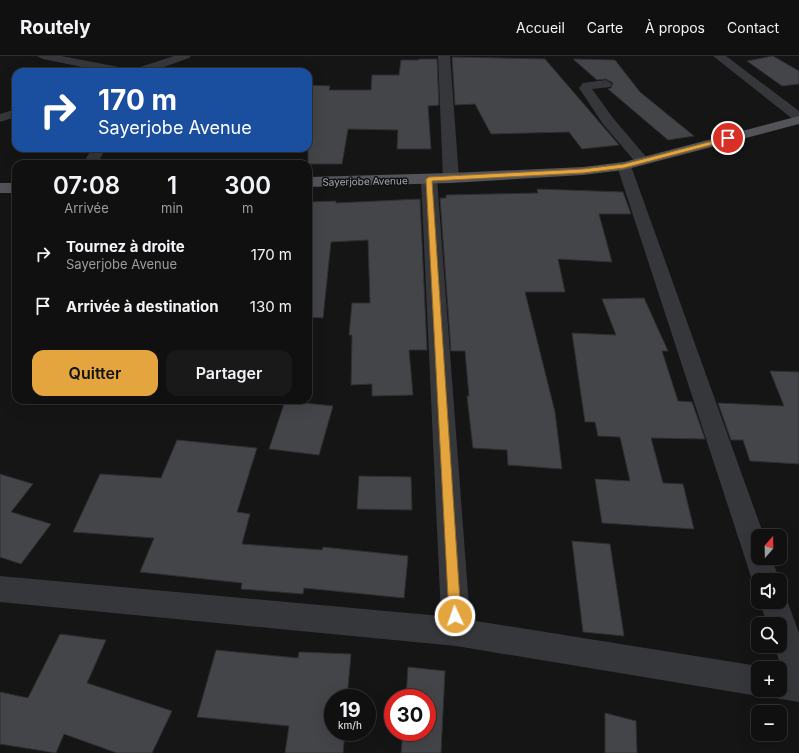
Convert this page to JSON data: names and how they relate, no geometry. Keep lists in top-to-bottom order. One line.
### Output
{"streets":{"main road":["Sayerjobe Avenue"]},"north":"top","page":{"header":"Routely","nav":["Accueil","Carte","À propos","Contact"],"turn":["170 m","Sayerjobe Avenue"],"eta":["07:08","Arrivée","1","min","300","m"],"list":[{"name":"Tournez à droite","note":"Sayerjobe Avenue","value":"170 m"},{"name":"Arrivée à destination","value":"130 m"}],"buttons":["Quitter","Partager"],"map_buttons":["+","−"],"speed":"19 km/h","limit":"30"}}
